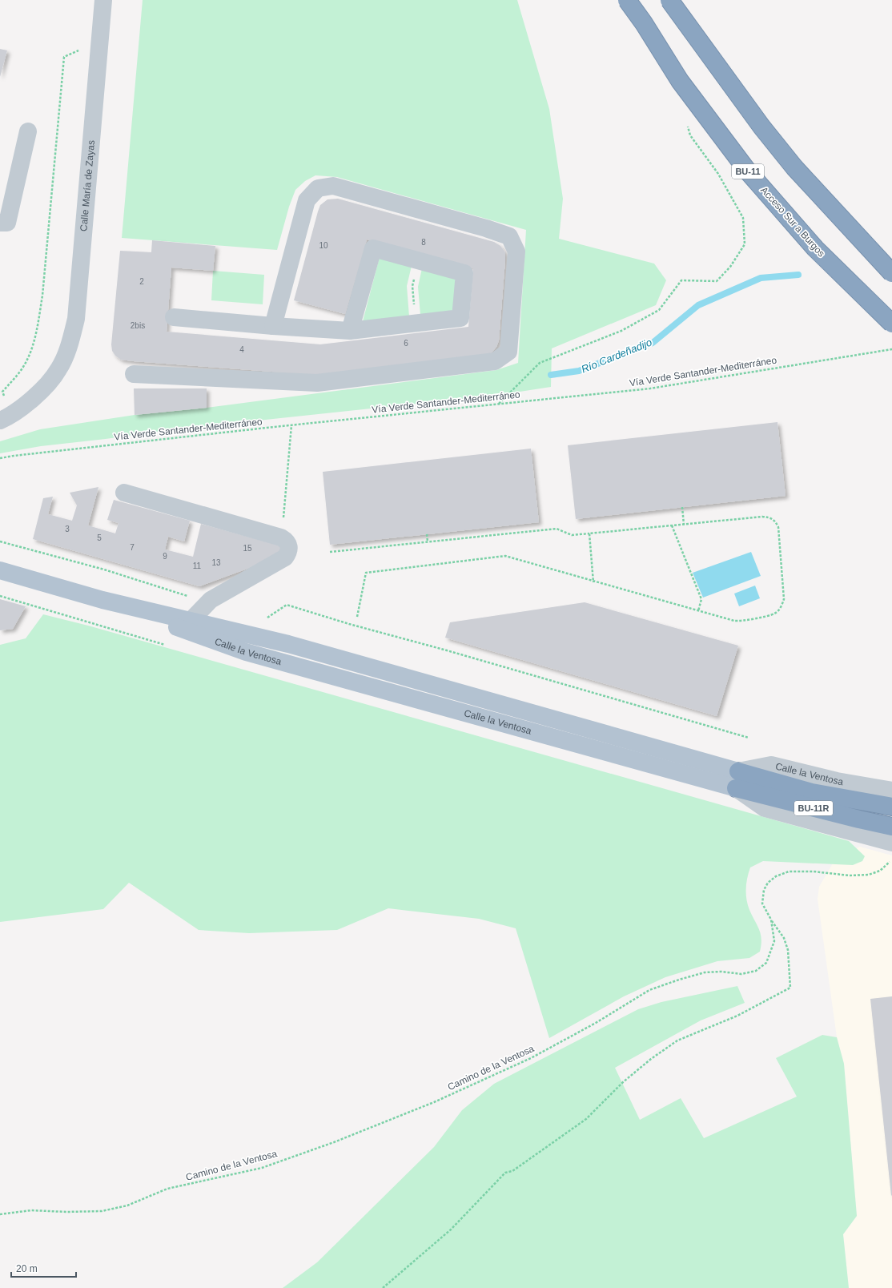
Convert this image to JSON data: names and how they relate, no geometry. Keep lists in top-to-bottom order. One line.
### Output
{"streets":{"highway":["BU-11","Acceso Sur a Burgos","BU-11R"],"main road":["Calle la Ventosa"],"street":["Calle María de Zayas"],"path":["Vía Verde Santander-Mediterráneo","Camino de la Ventosa"]},"crossings":[["Calle la Ventosa","BU-11R"]],"water":["Río Cardeñadijo"],"house_numbers":["8","10","2","2bis","6","4","3","5","7","15","9","13","11"],"scale_bar":"20 m"}
